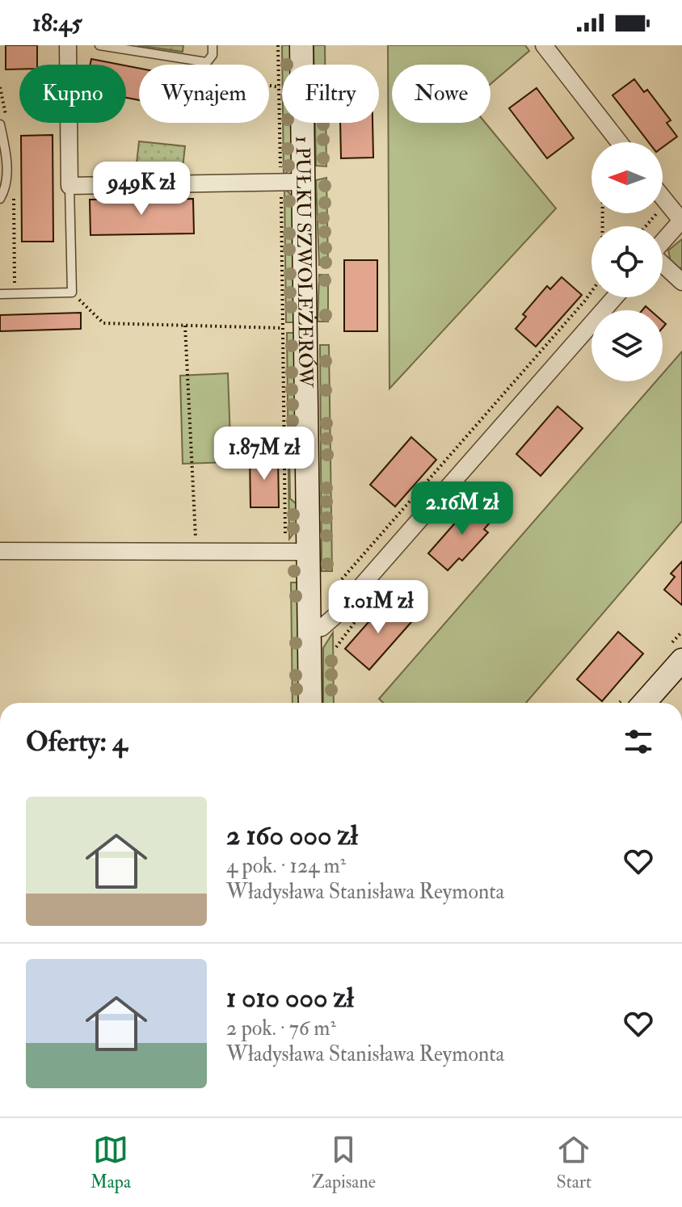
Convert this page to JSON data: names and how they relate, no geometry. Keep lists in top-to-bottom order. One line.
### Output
{"streets":{"street":["1 PUŁKU SZWOLEŻERÓW"]},"north":"left","page":{"status":"18:45","chip":["Kupno","Wynajem","Filtry","Nowe"],"price":["949K zł","1.87M zł","2.16M zł","1.01M zł"],"heading":"Oferty: 4","list":[{"name":"2 160 000 zł","note":"4 pok. · 124 m² · Władysława Stanisława Reymonta"},{"name":"1 010 000 zł","note":"2 pok. · 76 m² · Władysława Stanisława Reymonta"}],"tabs":["Mapa","Zapisane","Start"]}}
